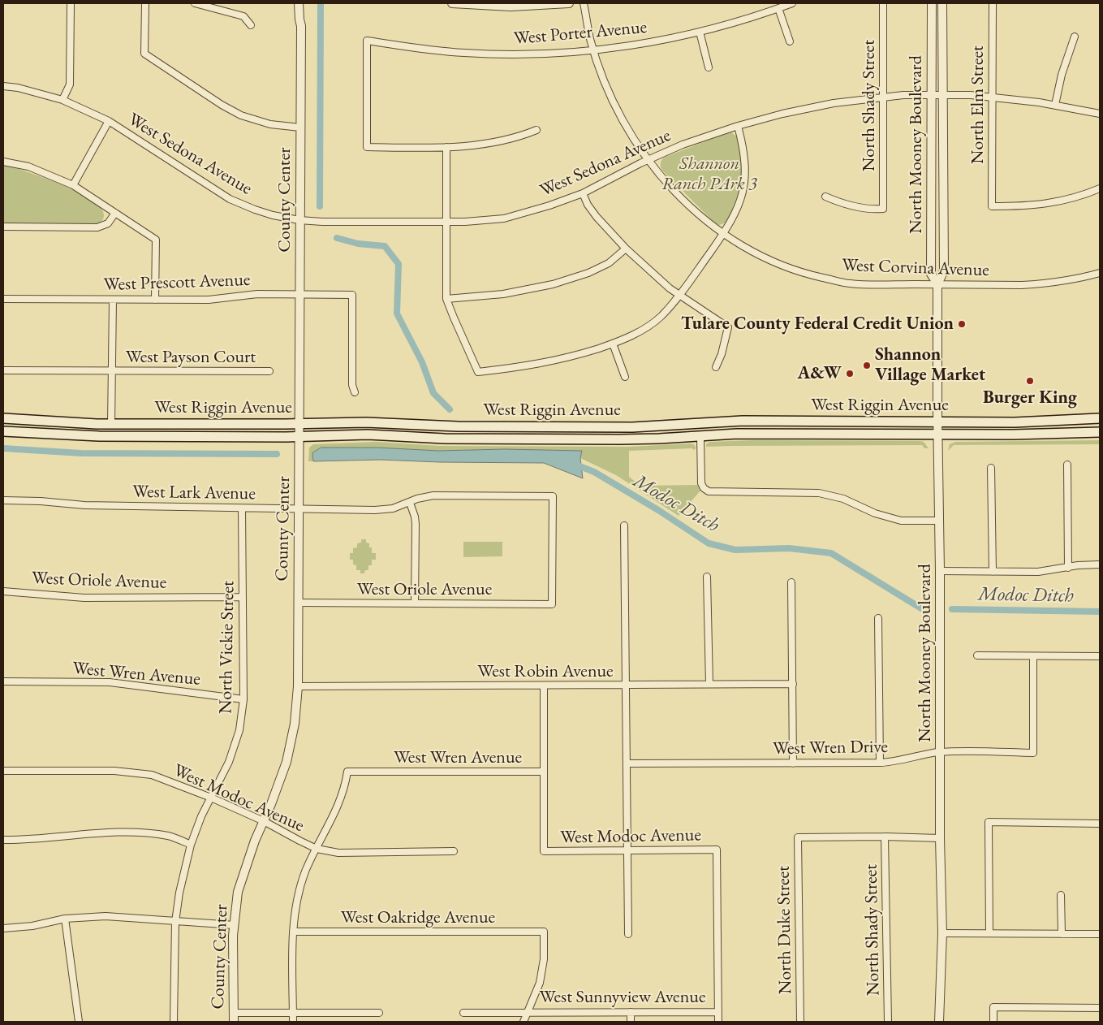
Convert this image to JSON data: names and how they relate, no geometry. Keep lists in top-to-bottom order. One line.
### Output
{"streets":{"main road":["West Riggin Avenue"],"street":["West Porter Avenue","North Elm Street","North Shady Street","North Mooney Boulevard","West Sedona Avenue","County Center","West Corvina Avenue","West Prescott Avenue","West Payson Court","West Lark Avenue","West Oriole Avenue","North Vickie Street","West Robin Avenue","West Wren Avenue","West Wren Drive","West Modoc Avenue","West Oakridge Avenue","North Duke Street","West Sunnyview Avenue"]},"crossings":[["West Porter Avenue","West Corvina Avenue"],["North Elm Street","West Sedona Avenue"],["North Shady Street","West Sedona Avenue"],["North Shady Street","North Duke Street"],["North Mooney Boulevard","West Sedona Avenue"],["North Mooney Boulevard","West Corvina Avenue"],["North Mooney Boulevard","West Riggin Avenue"],["North Mooney Boulevard","West Wren Drive"],["West Sedona Avenue","County Center"],["West Sedona Avenue","West Corvina Avenue"],["County Center","West Prescott Avenue"],["County Center","West Riggin Avenue"],["County Center","West Lark Avenue"],["County Center","West Oriole Avenue"],["County Center","West Robin Avenue"],["County Center","West Modoc Avenue"],["West Lark Avenue","West Oriole Avenue"],["West Lark Avenue","North Vickie Street"],["West Oriole Avenue","North Vickie Street"],["North Vickie Street","West Wren Avenue"],["North Vickie Street","West Modoc Avenue"],["West Wren Avenue","West Modoc Avenue"],["West Modoc Avenue","West Sunnyview Avenue"],["West Oakridge Avenue","West Sunnyview Avenue"]],"water":["Modoc Ditch"],"parks":["Shannon Ranch PArk 3"],"places":["Tulare County Federal Credit Union","Shannon Village Market","A&W","Burger King"]}
